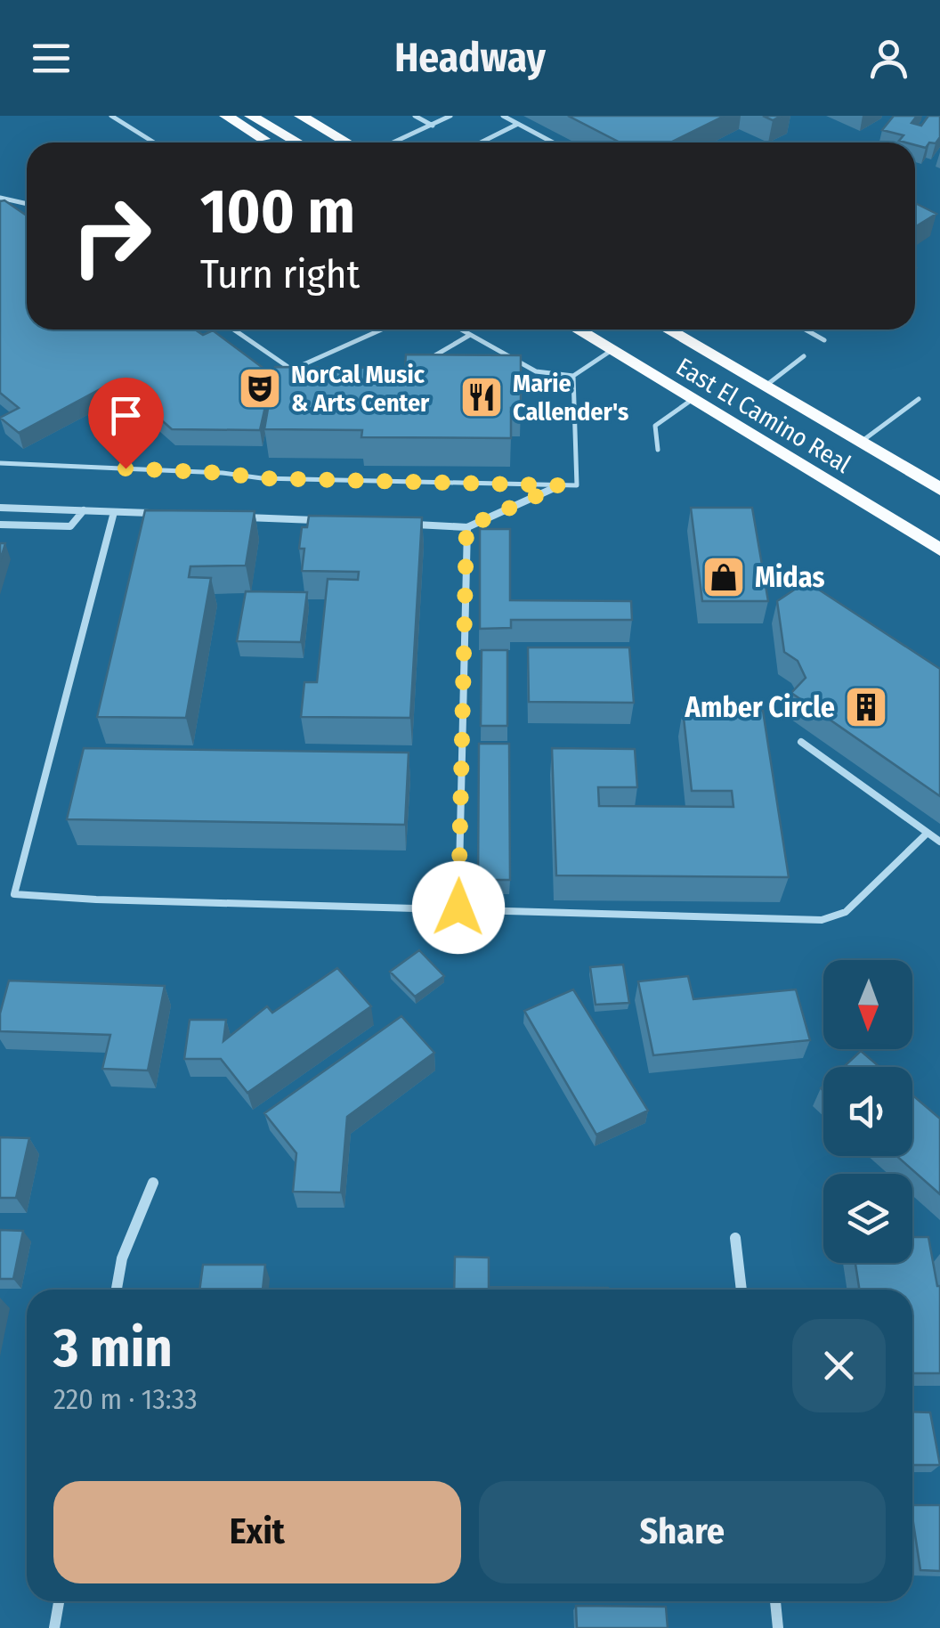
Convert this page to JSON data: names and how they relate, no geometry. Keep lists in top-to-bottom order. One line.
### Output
{"streets":{"main road":["East El Camino Real"]},"places":{"theatre":["NorCal Music & Arts Center"],"restaurant":["Marie Callender's"],"shop":["Midas"],"building":["Amber Circle"]},"north":"bottom","page":{"header":"Headway","turn":["100 m","Turn right"],"heading":["3 min","220 m · 13:33"],"buttons":["Exit","Share"]}}
